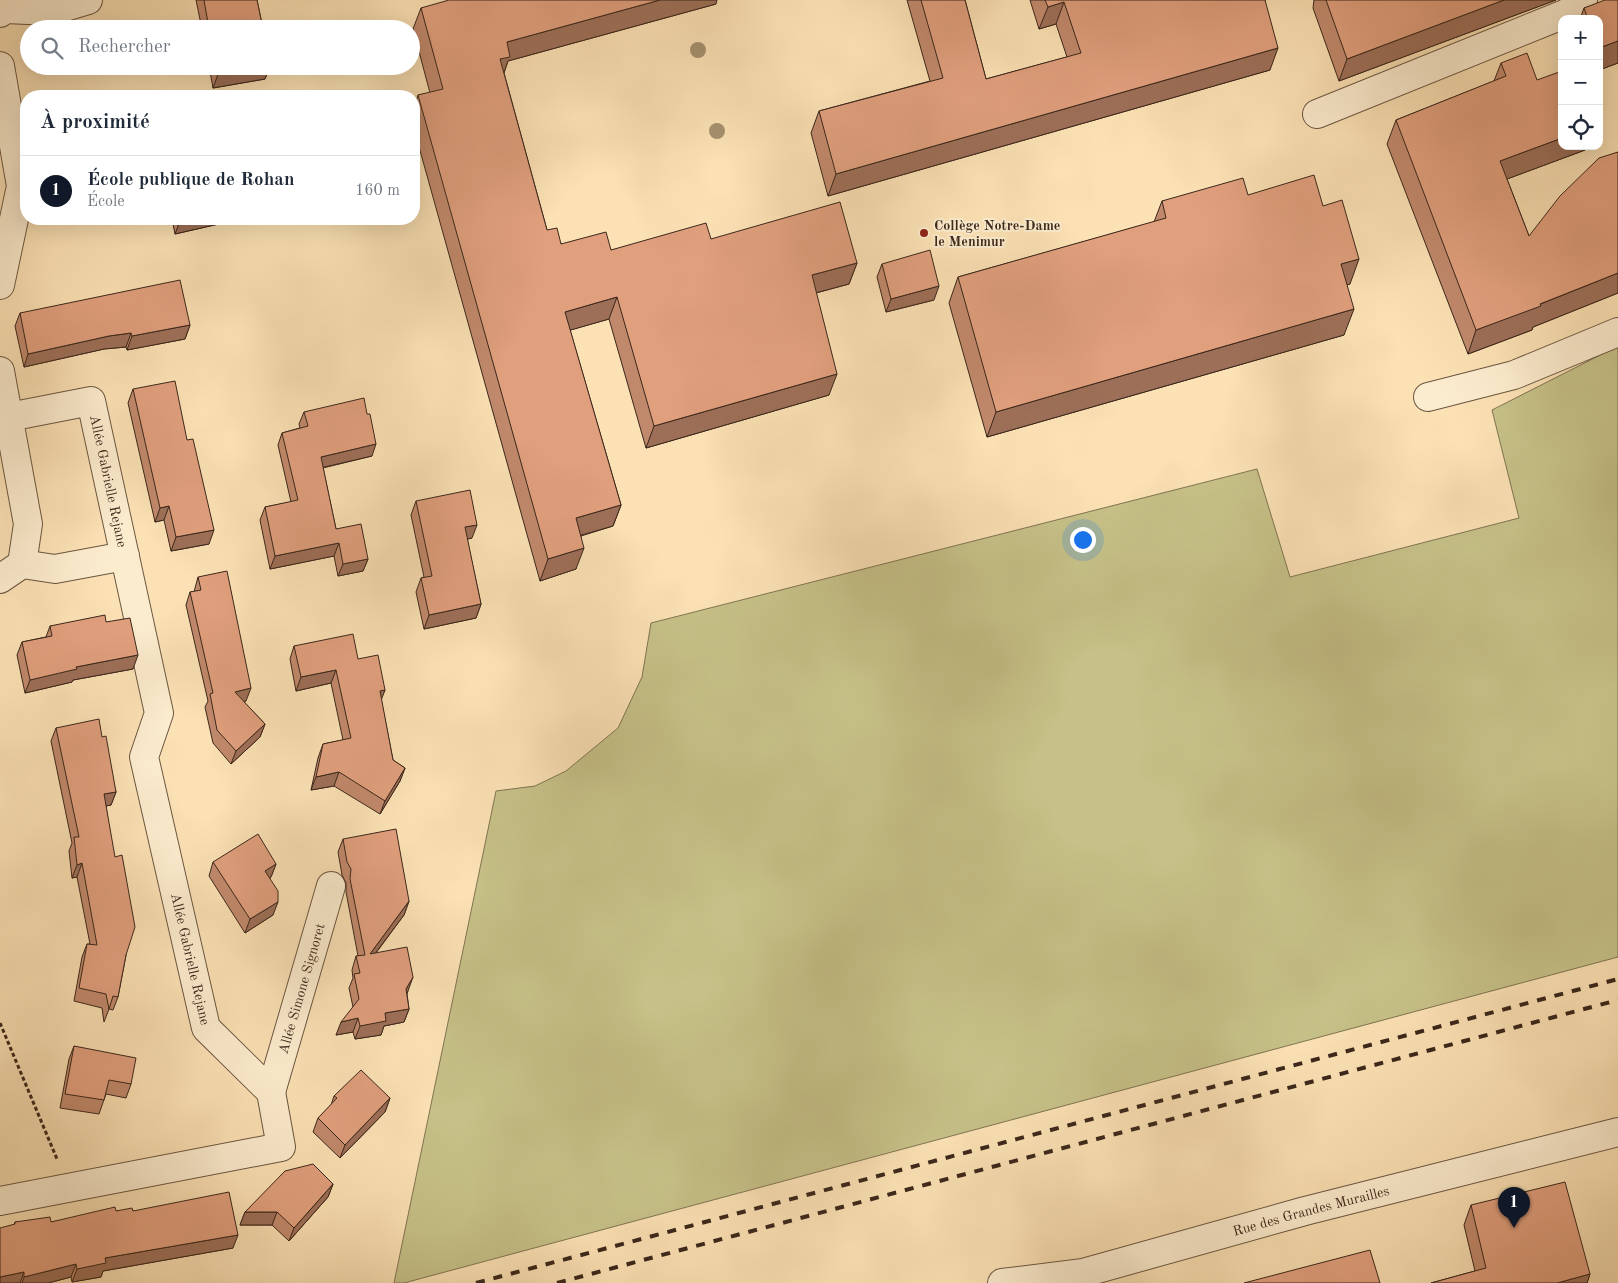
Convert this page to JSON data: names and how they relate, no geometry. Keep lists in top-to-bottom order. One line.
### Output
{"streets":{"street":["Allée Gabrielle Rejane","Allée Simone Signoret","Rue des Grandes Murailles"]},"crossings":[["Allée Gabrielle Rejane","Allée Simone Signoret"]],"places":["Collège Notre-Dame le Menimur"],"page":{"map_buttons":["+","−"],"search":"Rechercher","heading":"À proximité","list":[{"mark":"1","name":"École publique de Rohan","note":"École","value":"160 m"}],"pins":"1"}}
